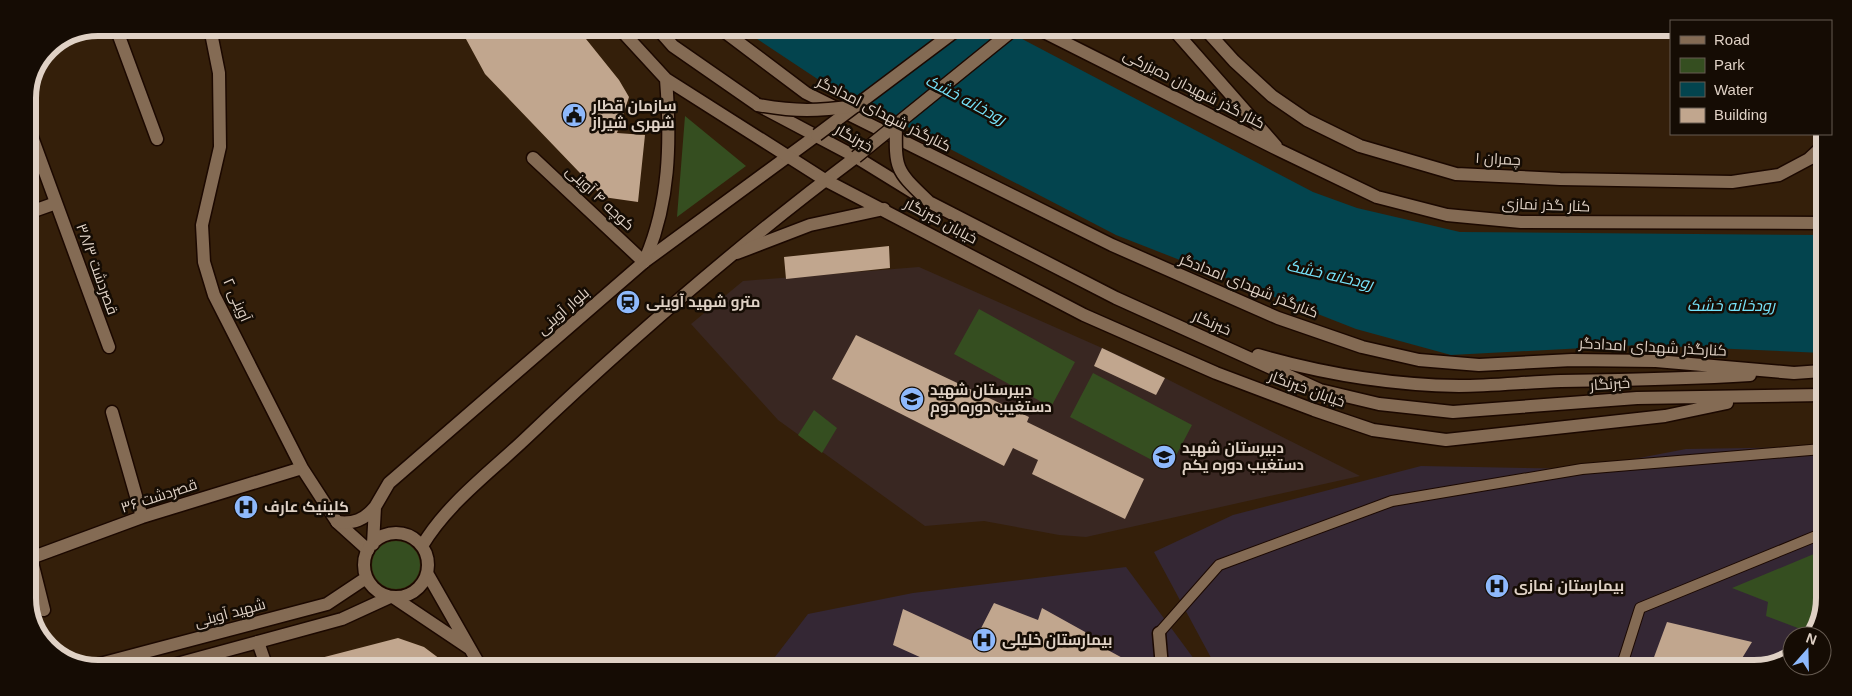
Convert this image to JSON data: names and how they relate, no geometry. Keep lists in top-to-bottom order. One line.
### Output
{"streets":{"main road":["کنار گذر شهیدان ده‌بزرکی","کنارگذر شهدای امدادگر","خبرنگار","چمران ۱","کوچه ۴ آوینی","کنار گذر نمازی","خیابان خبرنگار","۳۸/۳ قصردشت","۲ آوینی","بلوار آوینی","۳۶ قصردشت","شهید آوینی"]},"crossings":[["کنار گذر شهیدان ده‌بزرکی","کنار گذر نمازی"],["خبرنگار","خیابان خبرنگار"],["خبرنگار","بلوار آوینی"],["کوچه ۴ آوینی","بلوار آوینی"],["۲ آوینی","بلوار آوینی"],["۲ آوینی","۳۶ قصردشت"],["۲ آوینی","شهید آوینی"],["بلوار آوینی","شهید آوینی"]],"water":["رودخانه خشک"],"places":{"public building":["سازمان قطار شهری شیراز"],"station":["مترو شهید آوینی"],"school or university":["دبیرستان شهید دستغیب دوره دوم","دبیرستان شهید دستغیب دوره یکم"],"hospital":["کلینیک عارف","بیمارستان نمازی","بیمارستان خلیلی"]},"legend":["Road","Park","Water","Building"],"north":"top"}
